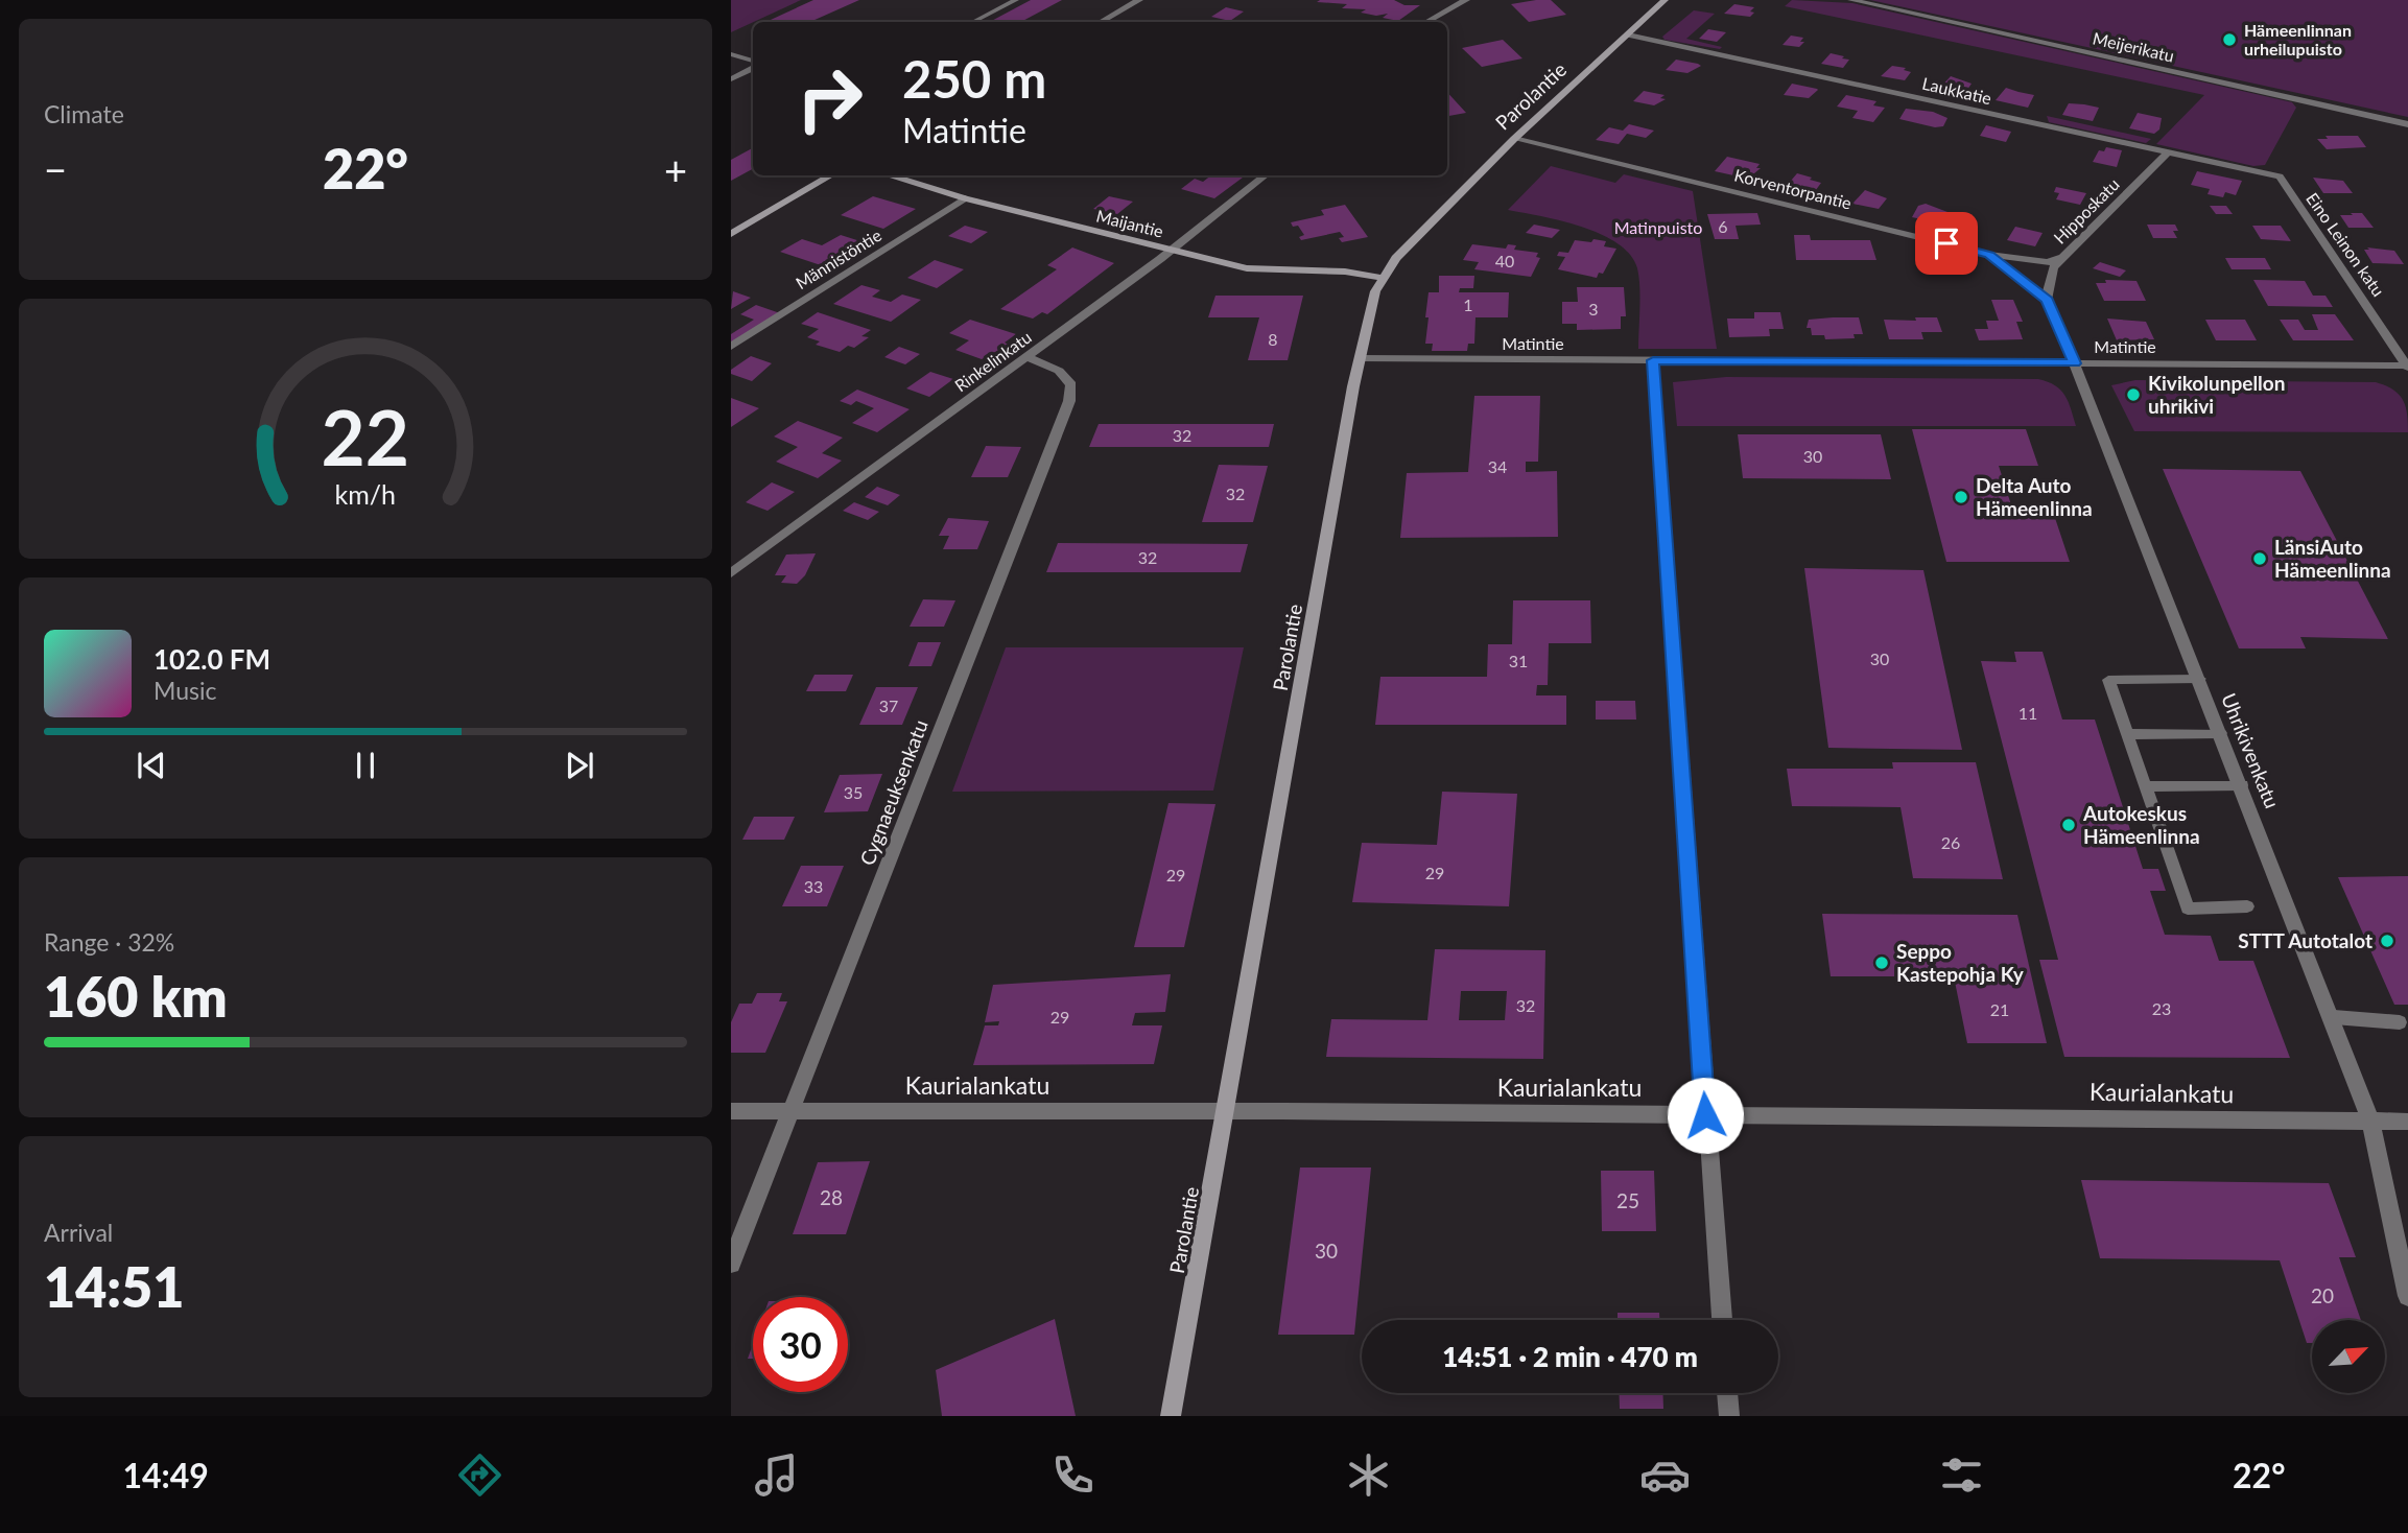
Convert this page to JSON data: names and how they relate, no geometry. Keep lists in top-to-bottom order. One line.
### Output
{"streets":{"main road":["Parolantie","Maijantie"],"street":["Meijerikatu","Laukkatie","Korventorpantie","Hipposkatu","Eino Leinon katu","Männistöntie","Matintie","Rinkelinkatu","Uhrikivenkatu","Cygnaeuksenkatu","Kaurialankatu"]},"crossings":[["Laukkatie","Parolantie"],["Laukkatie","Hipposkatu"],["Laukkatie","Eino Leinon katu"],["Parolantie","Korventorpantie"],["Parolantie","Maijantie"],["Parolantie","Matintie"],["Parolantie","Kaurialankatu"],["Korventorpantie","Hipposkatu"],["Hipposkatu","Uhrikivenkatu"],["Maijantie","Männistöntie"],["Maijantie","Rinkelinkatu"],["Eino Leinon katu","Matintie"],["Matintie","Uhrikivenkatu"],["Rinkelinkatu","Cygnaeuksenkatu"],["Uhrikivenkatu","Kaurialankatu"],["Cygnaeuksenkatu","Kaurialankatu"]],"parks":["Matinpuisto"],"places":["Hämeenlinnan urheilupuisto","Kivikolunpellon uhrikivi","Delta Auto Hämeenlinna","LänsiAuto Hämeenlinna","Autokeskus Hämeenlinna","STTT Autotalot","Seppo Kastepohja Ky"],"house_numbers":["6","40","1","3","8","32","30","34","32","32","30","31","37","11","35","26","29","29","33","32","23","21","29","28","25","30","20"],"north":"top right","page":{"tile":["Climate",["Range · 32%","160 km"],["Arrival","14:51"]],"turn":["250 m","Matintie"],"heat":["−","22°","+"],"song":["102.0 FM","Music"],"limit":"30","trip":"14:51 · 2 min · 470 m","tabs":["14:49","22°"],"gauge":["22","km/h"]}}
